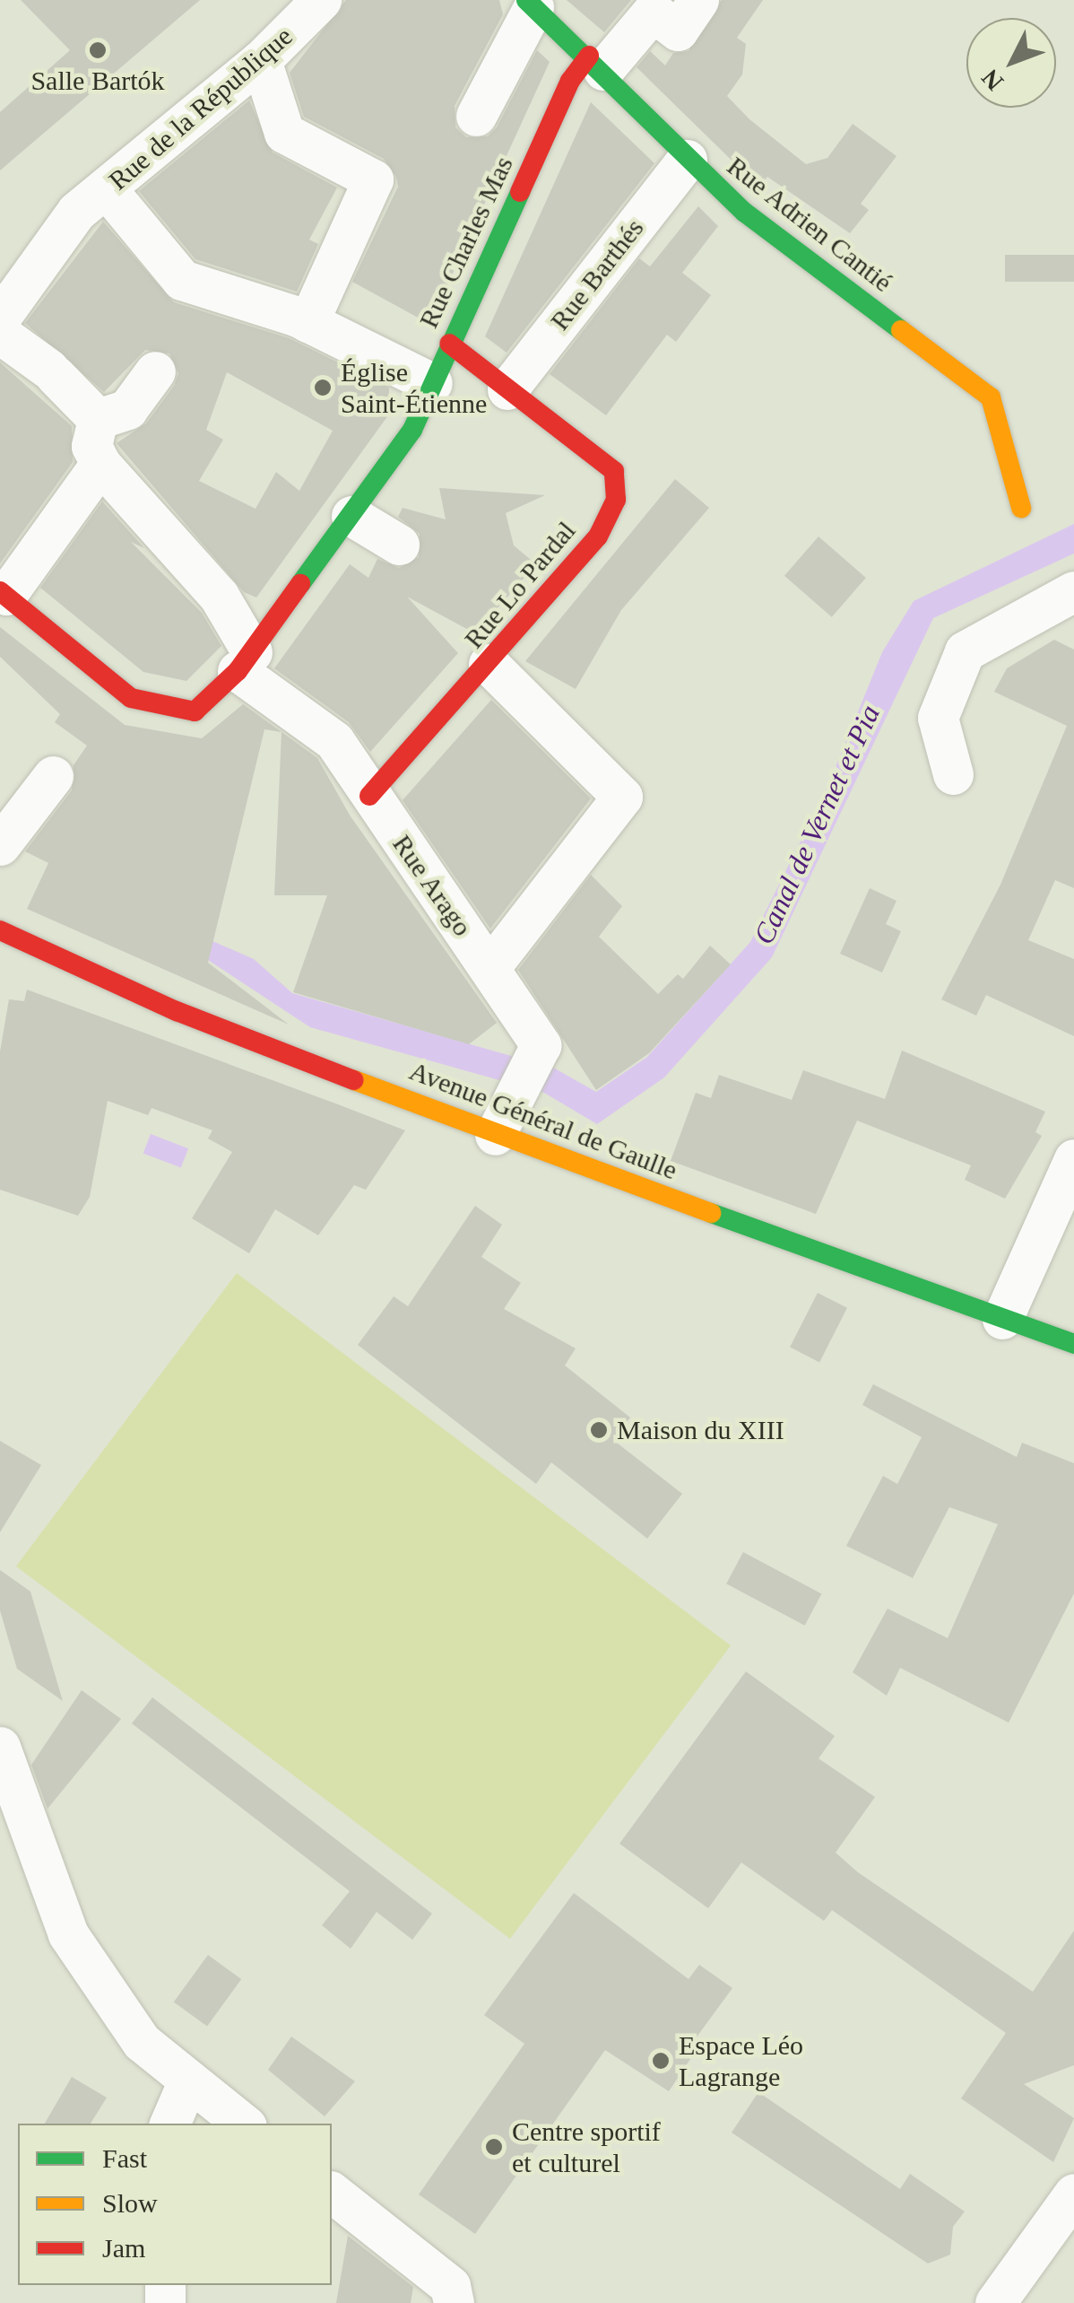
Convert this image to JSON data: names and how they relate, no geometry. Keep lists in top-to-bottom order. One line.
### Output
{"streets":{"street":["Rue de la République","Rue Adrien Cantié","Rue Charles Mas","Rue Barthés","Rue Lo Pardal","Rue Arago","Avenue Général de Gaulle"]},"crossings":[["Rue Adrien Cantié","Rue Charles Mas"],["Rue Adrien Cantié","Rue Barthés"],["Rue Charles Mas","Rue Lo Pardal"],["Rue Charles Mas","Rue Arago"],["Rue Barthés","Rue Lo Pardal"],["Rue Lo Pardal","Rue Arago"],["Rue Arago","Avenue Général de Gaulle"]],"water":["Canal de Vernet et Pia"],"places":["Salle Bartók","Église Saint-Étienne","Maison du XIII","Espace Léo Lagrange","Centre sportif et culturel"],"legend":["Fast","Slow","Jam"],"north":"bottom left"}
